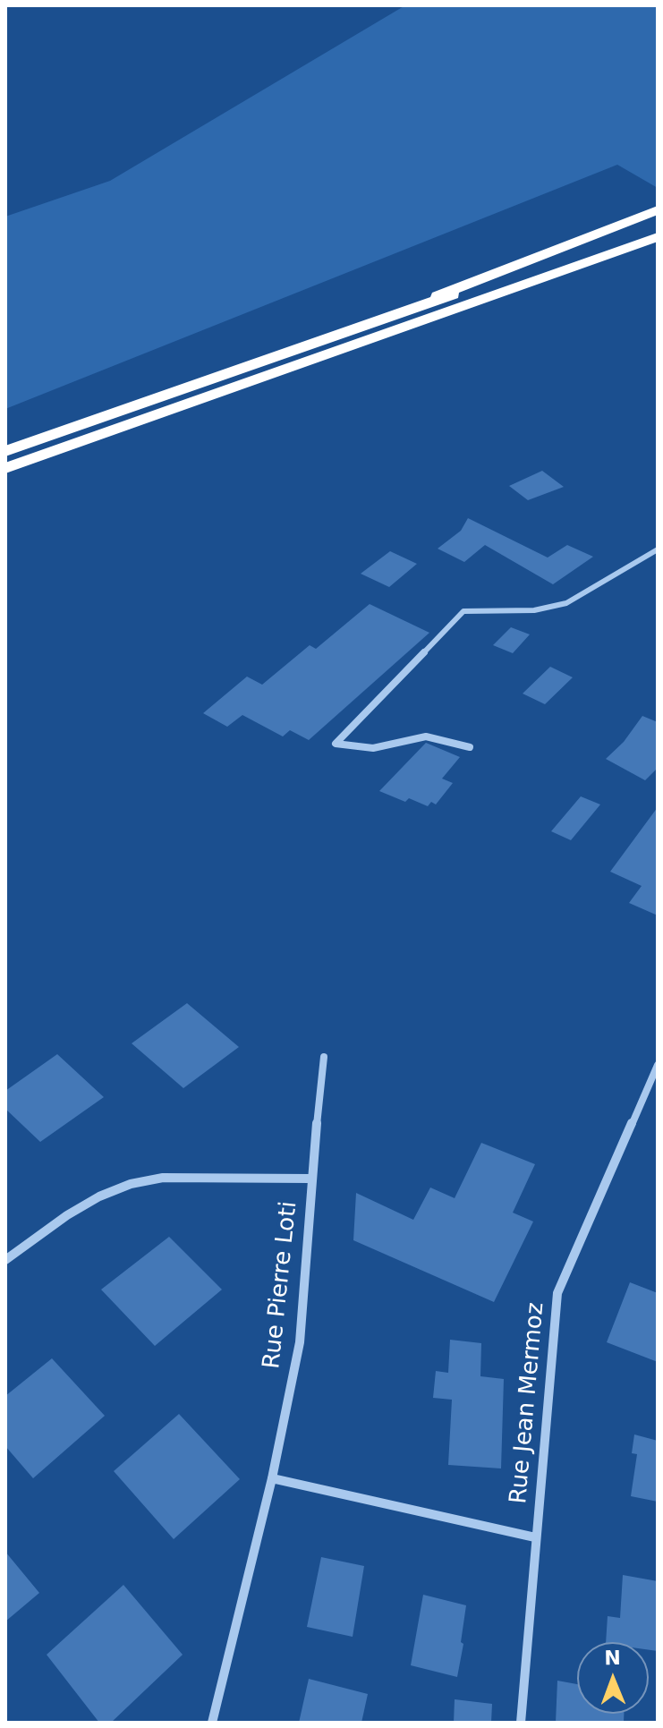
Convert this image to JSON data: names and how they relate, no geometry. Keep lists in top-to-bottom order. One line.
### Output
{"streets":{"street":["Rue Pierre Loti","Rue Jean Mermoz"]},"north":"top"}
